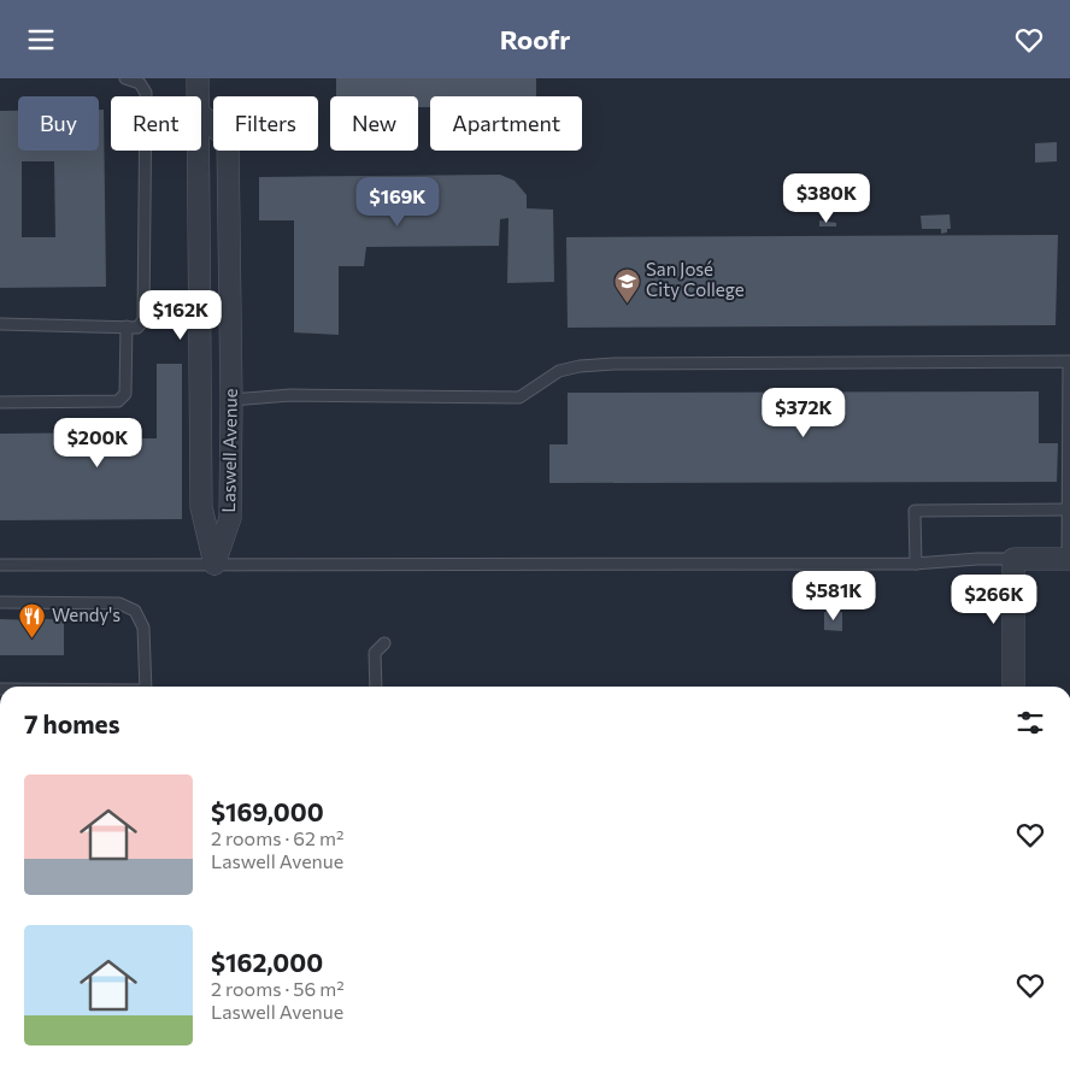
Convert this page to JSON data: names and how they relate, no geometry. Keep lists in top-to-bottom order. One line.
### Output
{"streets":{"street":["Laswell Avenue"]},"places":{"school or university":["San José City College"],"restaurant":["Wendy's"]},"page":{"header":"Roofr","chip":["Buy","Rent","Filters","New","Apartment"],"price":["$380K","$169K","$162K","$372K","$200K","$581K","$266K"],"heading":"7 homes","list":[{"name":"$169,000","note":"2 rooms · 62 m² · Laswell Avenue"},{"name":"$162,000","note":"2 rooms · 56 m² · Laswell Avenue"}]}}
